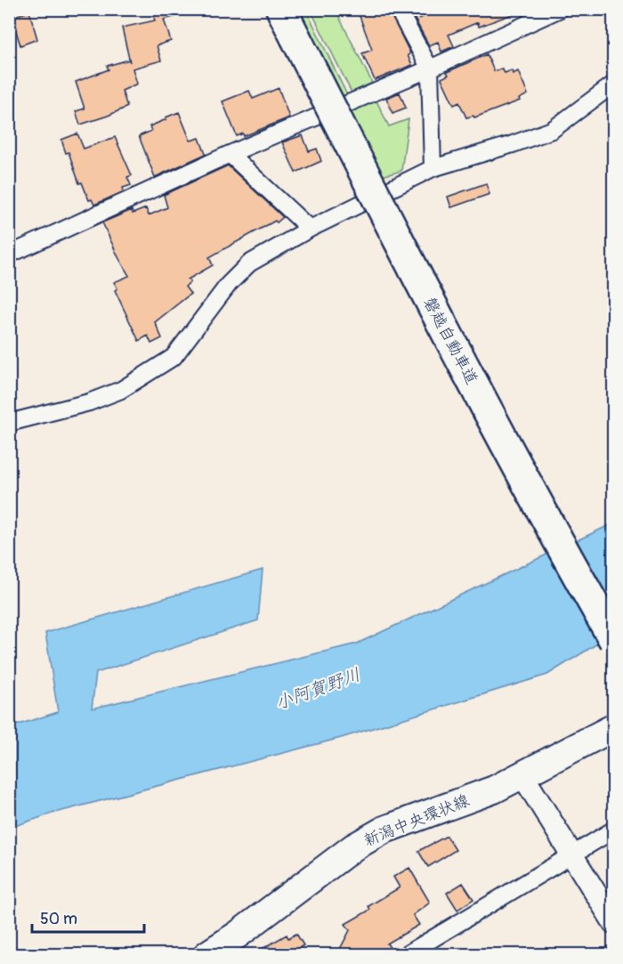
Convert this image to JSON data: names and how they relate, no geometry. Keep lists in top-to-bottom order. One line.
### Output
{"streets":{"highway":["磐越自動車道"],"main road":["新潟中央環状線"]},"water":["小阿賀野川"],"scale_bar":"50 m"}
